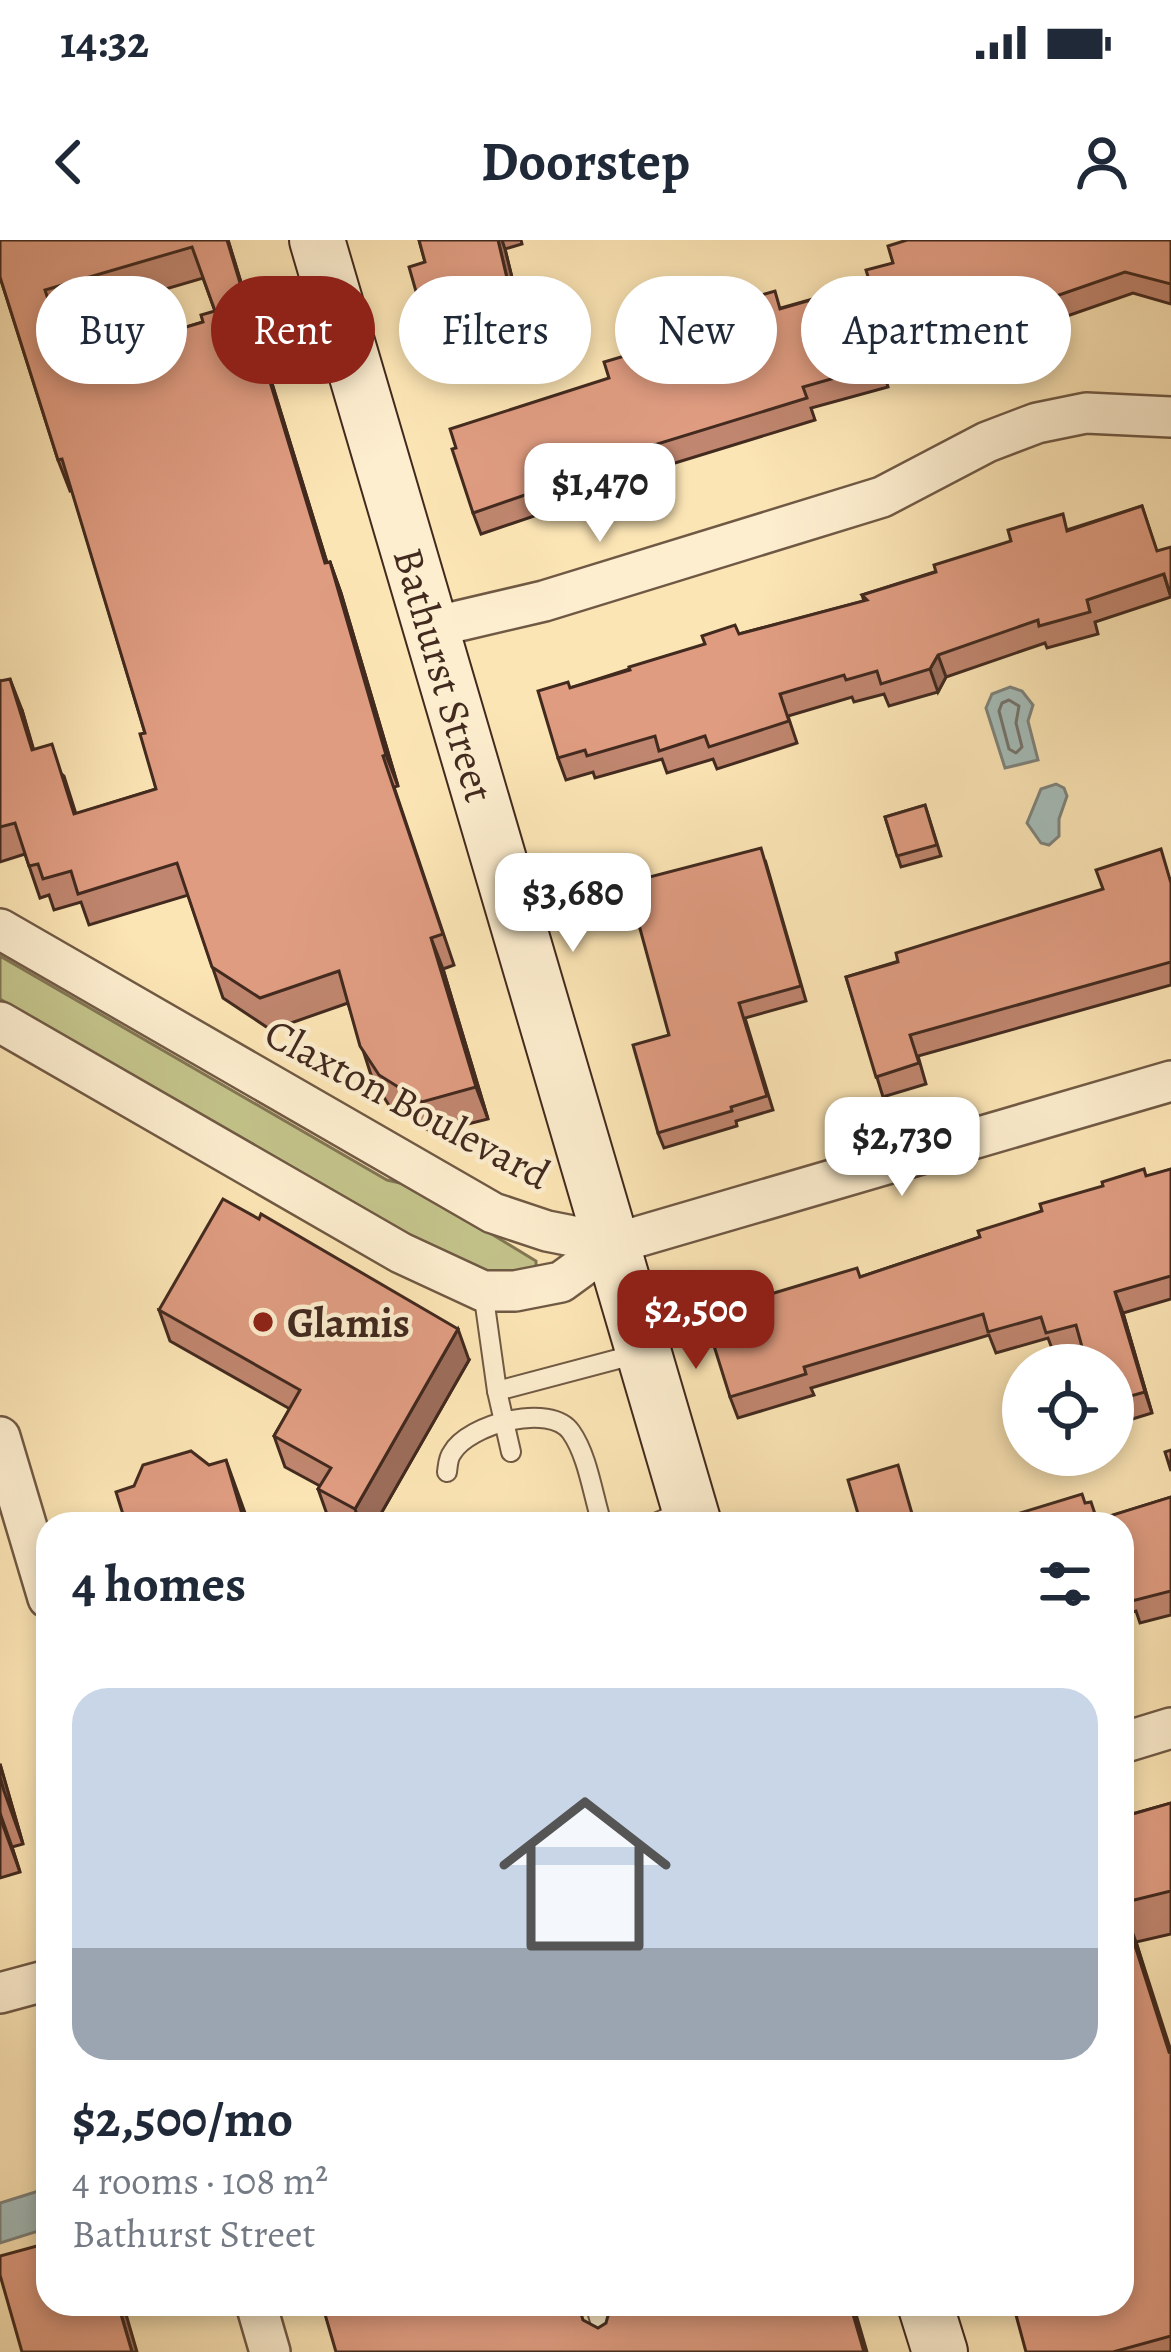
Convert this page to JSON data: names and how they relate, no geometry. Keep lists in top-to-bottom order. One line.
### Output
{"streets":{"main road":["Bathurst Street"],"street":["Claxton Boulevard"]},"crossings":[["Bathurst Street","Claxton Boulevard"]],"places":["Glamis"],"page":{"status":"14:32","header":"Doorstep","chip":["Buy","Rent","Filters","New","Apartment"],"price":["$1,470","$3,680","$2,730","$2,500"],"heading":"4 homes","list":[{"name":"$2,500/mo","note":"4 rooms · 108 m² · Bathurst Street"}]}}
